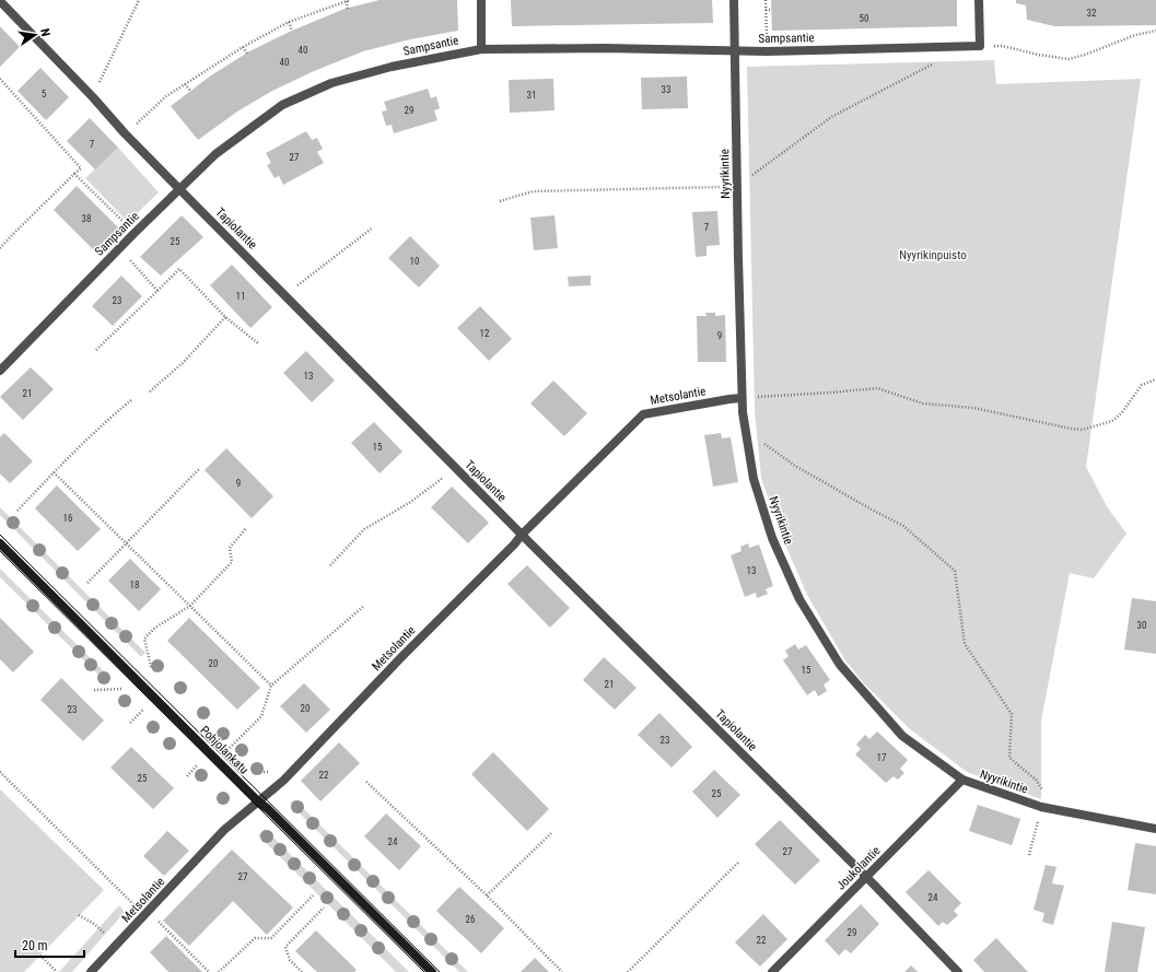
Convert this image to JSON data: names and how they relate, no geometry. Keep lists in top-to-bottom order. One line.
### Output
{"streets":{"street":["Sampsantie","Nyyrikintie","Tapiolantie","Metsolantie","Pohjolankatu","Joukolantie"]},"crossings":[["Sampsantie","Nyyrikintie"],["Sampsantie","Tapiolantie"],["Nyyrikintie","Metsolantie"],["Nyyrikintie","Joukolantie"],["Tapiolantie","Metsolantie"],["Tapiolantie","Joukolantie"],["Metsolantie","Pohjolankatu"]],"parks":["Nyyrikinpuisto"],"house_numbers":["32","50","40","40","33","5","31","29","7","27","38","7","25","10","11","23","12","9","13","21","15","9","16","13","18","30","20","15","21","20","23","23","17","22","25","25","24","27","27","24","26","29","22"],"scale_bar":"20 m","north":"right"}
